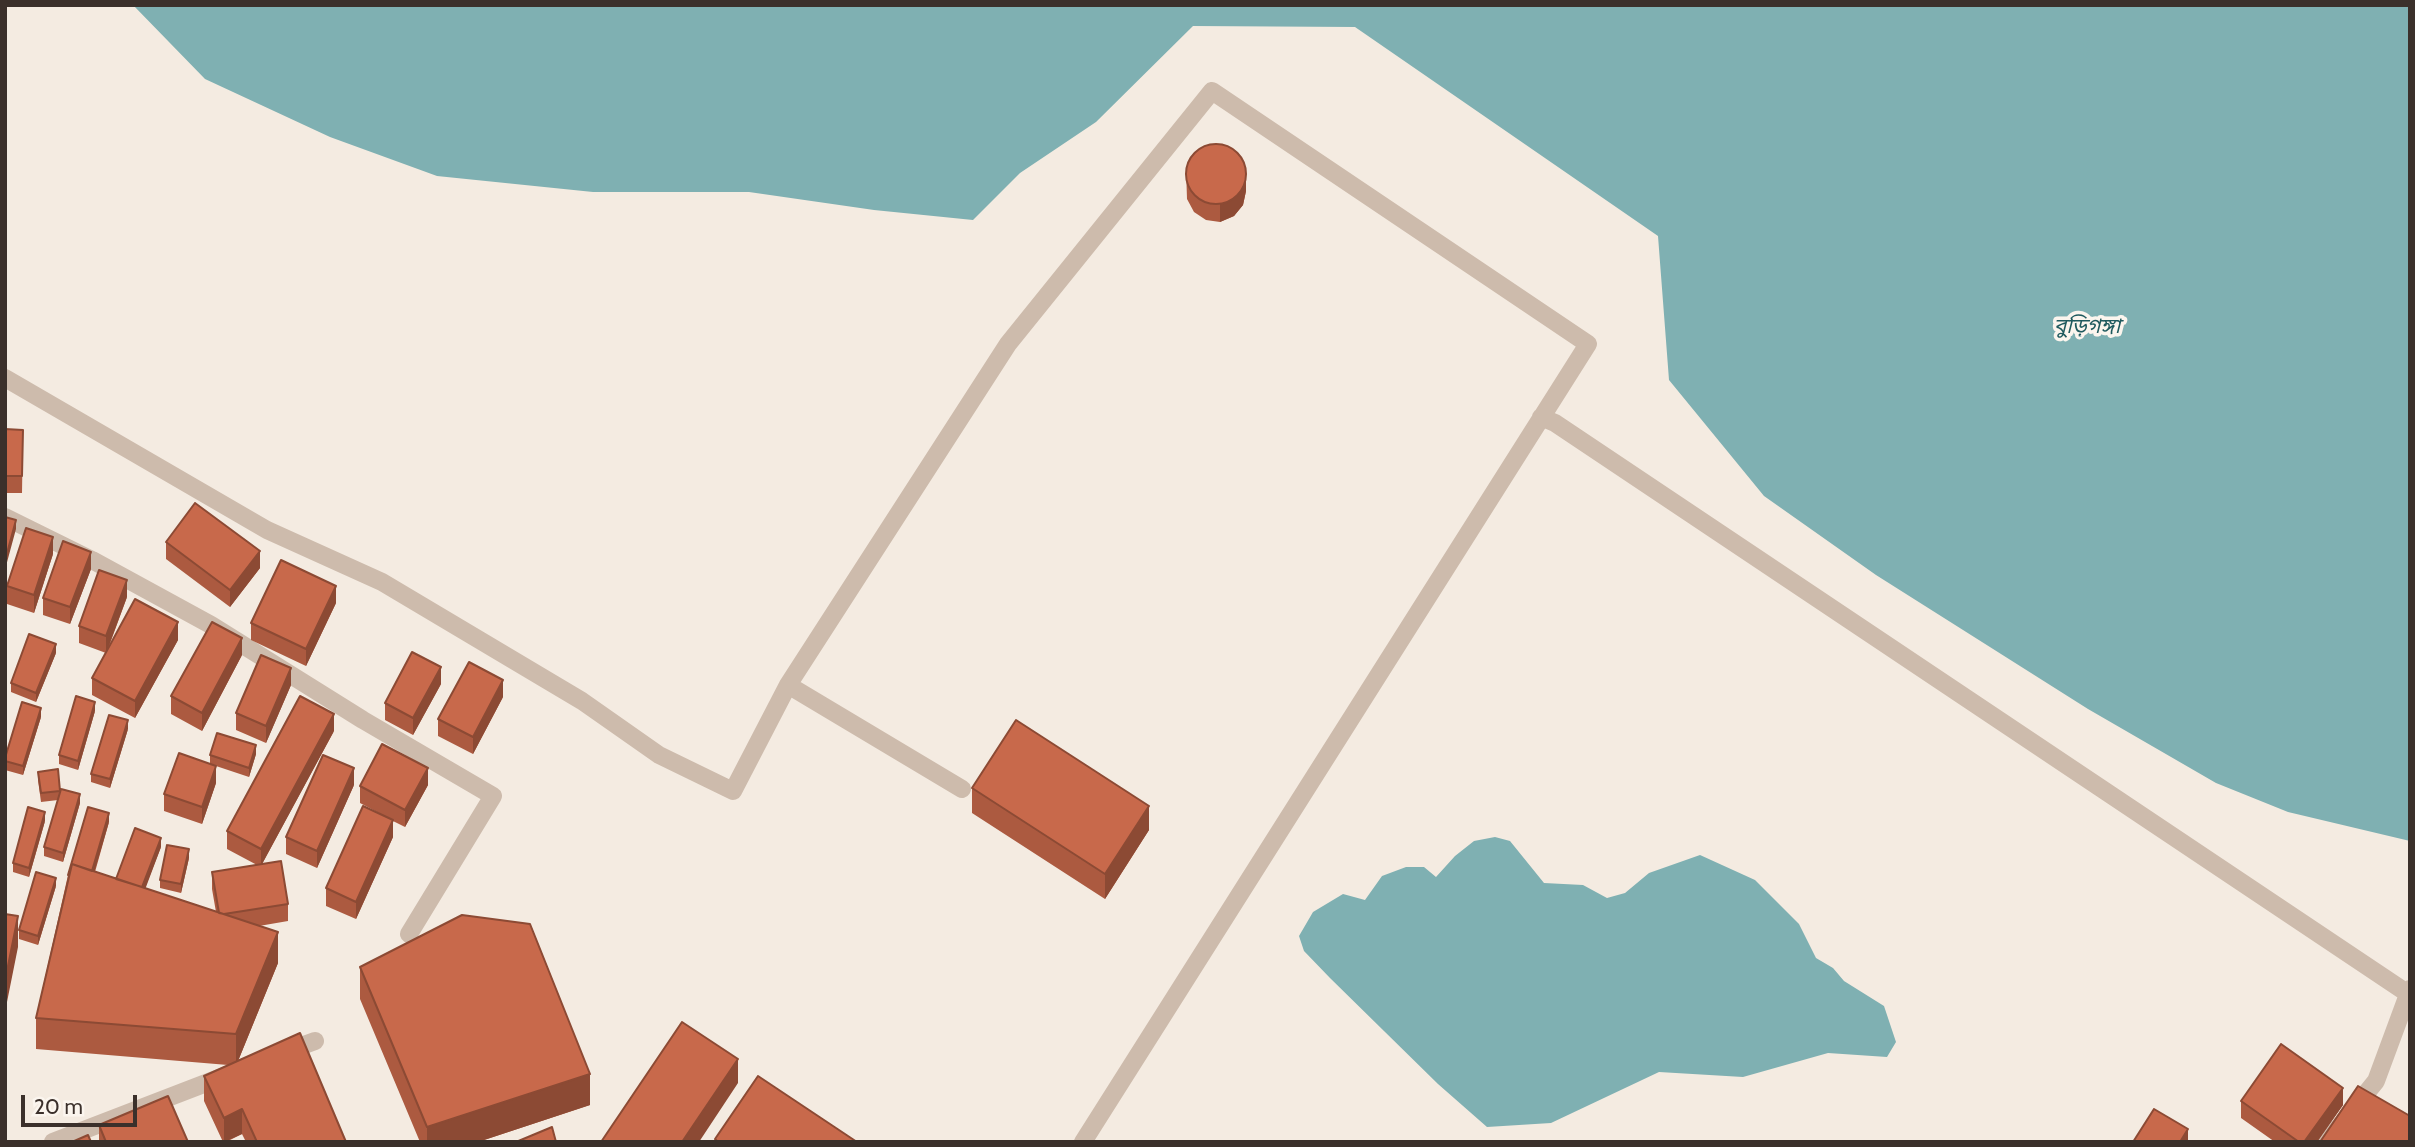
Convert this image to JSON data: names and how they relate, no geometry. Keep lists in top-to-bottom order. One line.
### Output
{"water":["বুড়িগঙ্গা"],"scale_bar":"20 m"}
